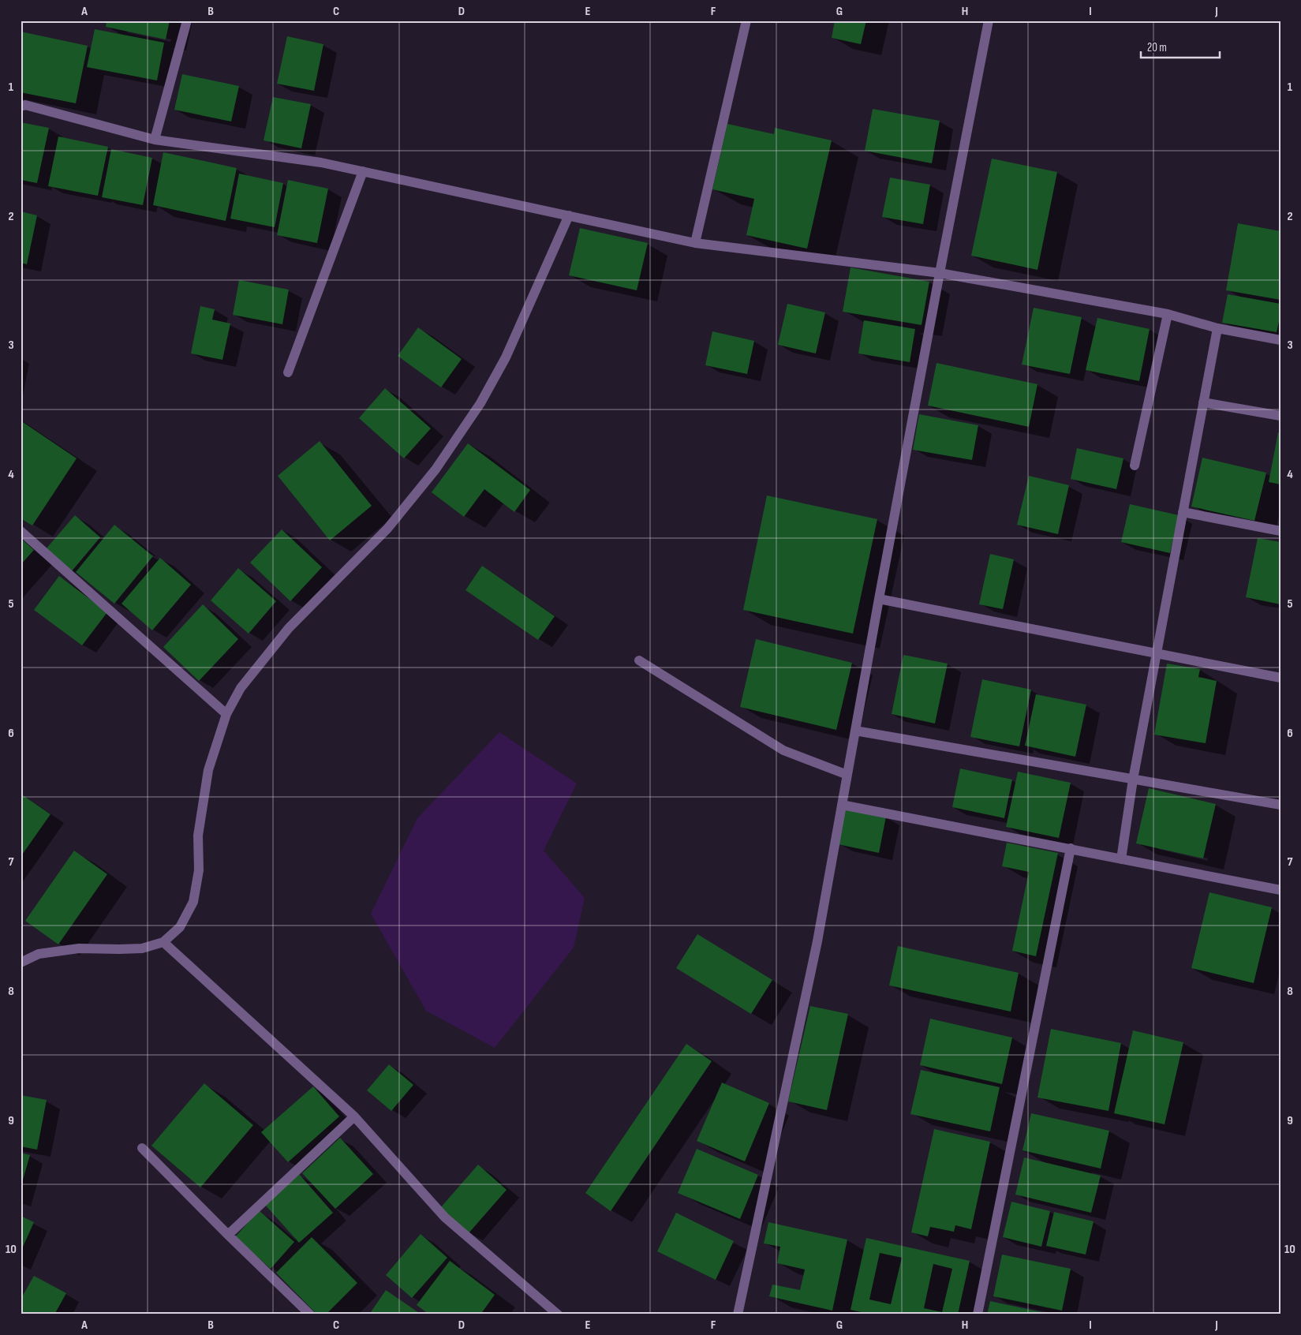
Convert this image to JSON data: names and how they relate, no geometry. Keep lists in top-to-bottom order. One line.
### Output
{"scale_bar":"20 m","grid":{"columns":["A","B","C","D","E","F","G","H","I","J"],"rows":["1","2","3","4","5","6","7","8","9","10"]}}
